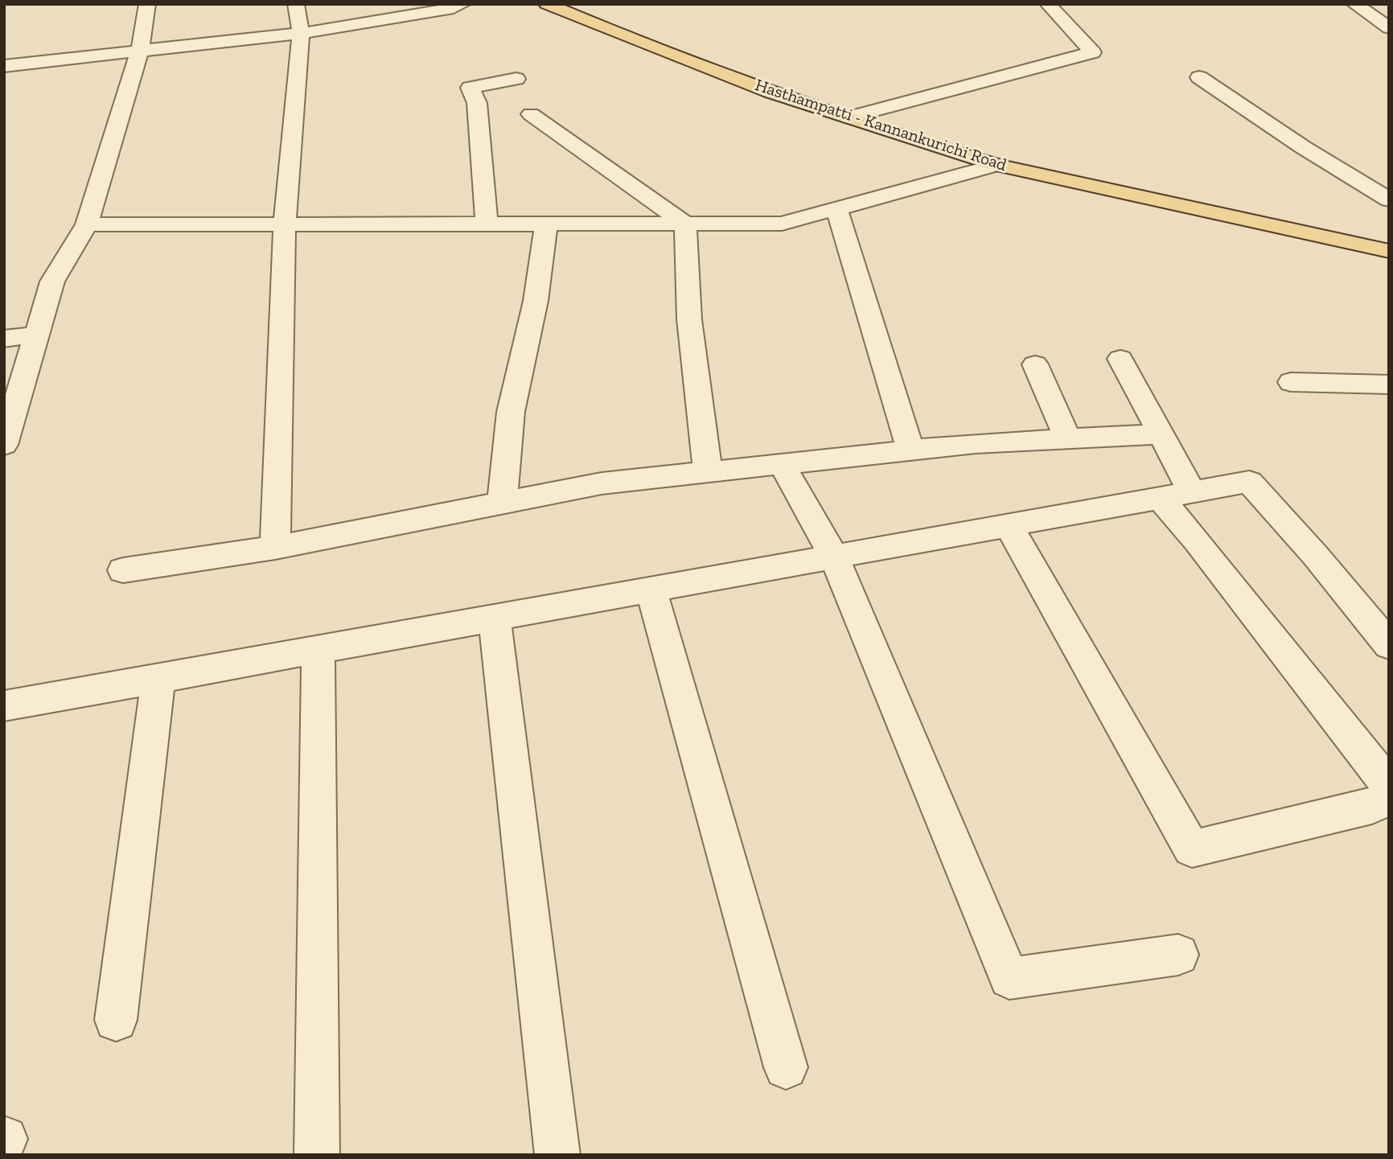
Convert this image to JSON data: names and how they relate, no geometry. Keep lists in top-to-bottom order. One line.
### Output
{"streets":{"main road":["Hasthampatti - Kannankurichi Road"]}}
